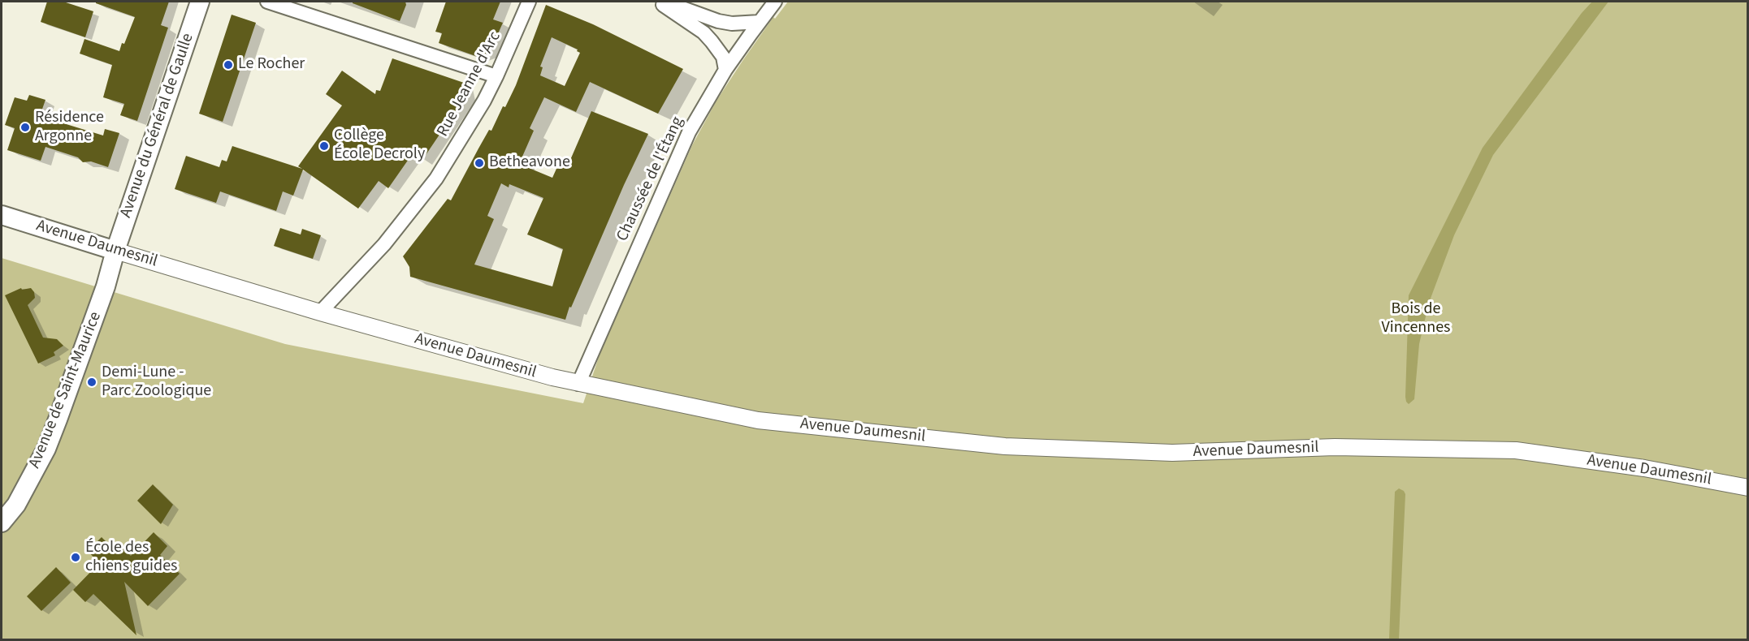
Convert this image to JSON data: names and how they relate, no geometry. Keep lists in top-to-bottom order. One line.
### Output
{"streets":{"main road":["Avenue du Général de Gaulle","Avenue Daumesnil","Avenue de Saint-Maurice"],"street":["Rue Jeanne d'Arc","Chaussée de l'Étang"]},"crossings":[["Rue Jeanne d'Arc","Avenue Daumesnil"],["Avenue du Général de Gaulle","Avenue Daumesnil"],["Avenue du Général de Gaulle","Avenue de Saint-Maurice"],["Chaussée de l'Étang","Avenue Daumesnil"],["Avenue Daumesnil","Avenue de Saint-Maurice"]],"parks":["Bois de Vincennes"],"places":["Le Rocher","Résidence Argonne","Collège École Decroly","Betheavone","Demi-Lune - Parc Zoologique","École des chiens guides"]}
